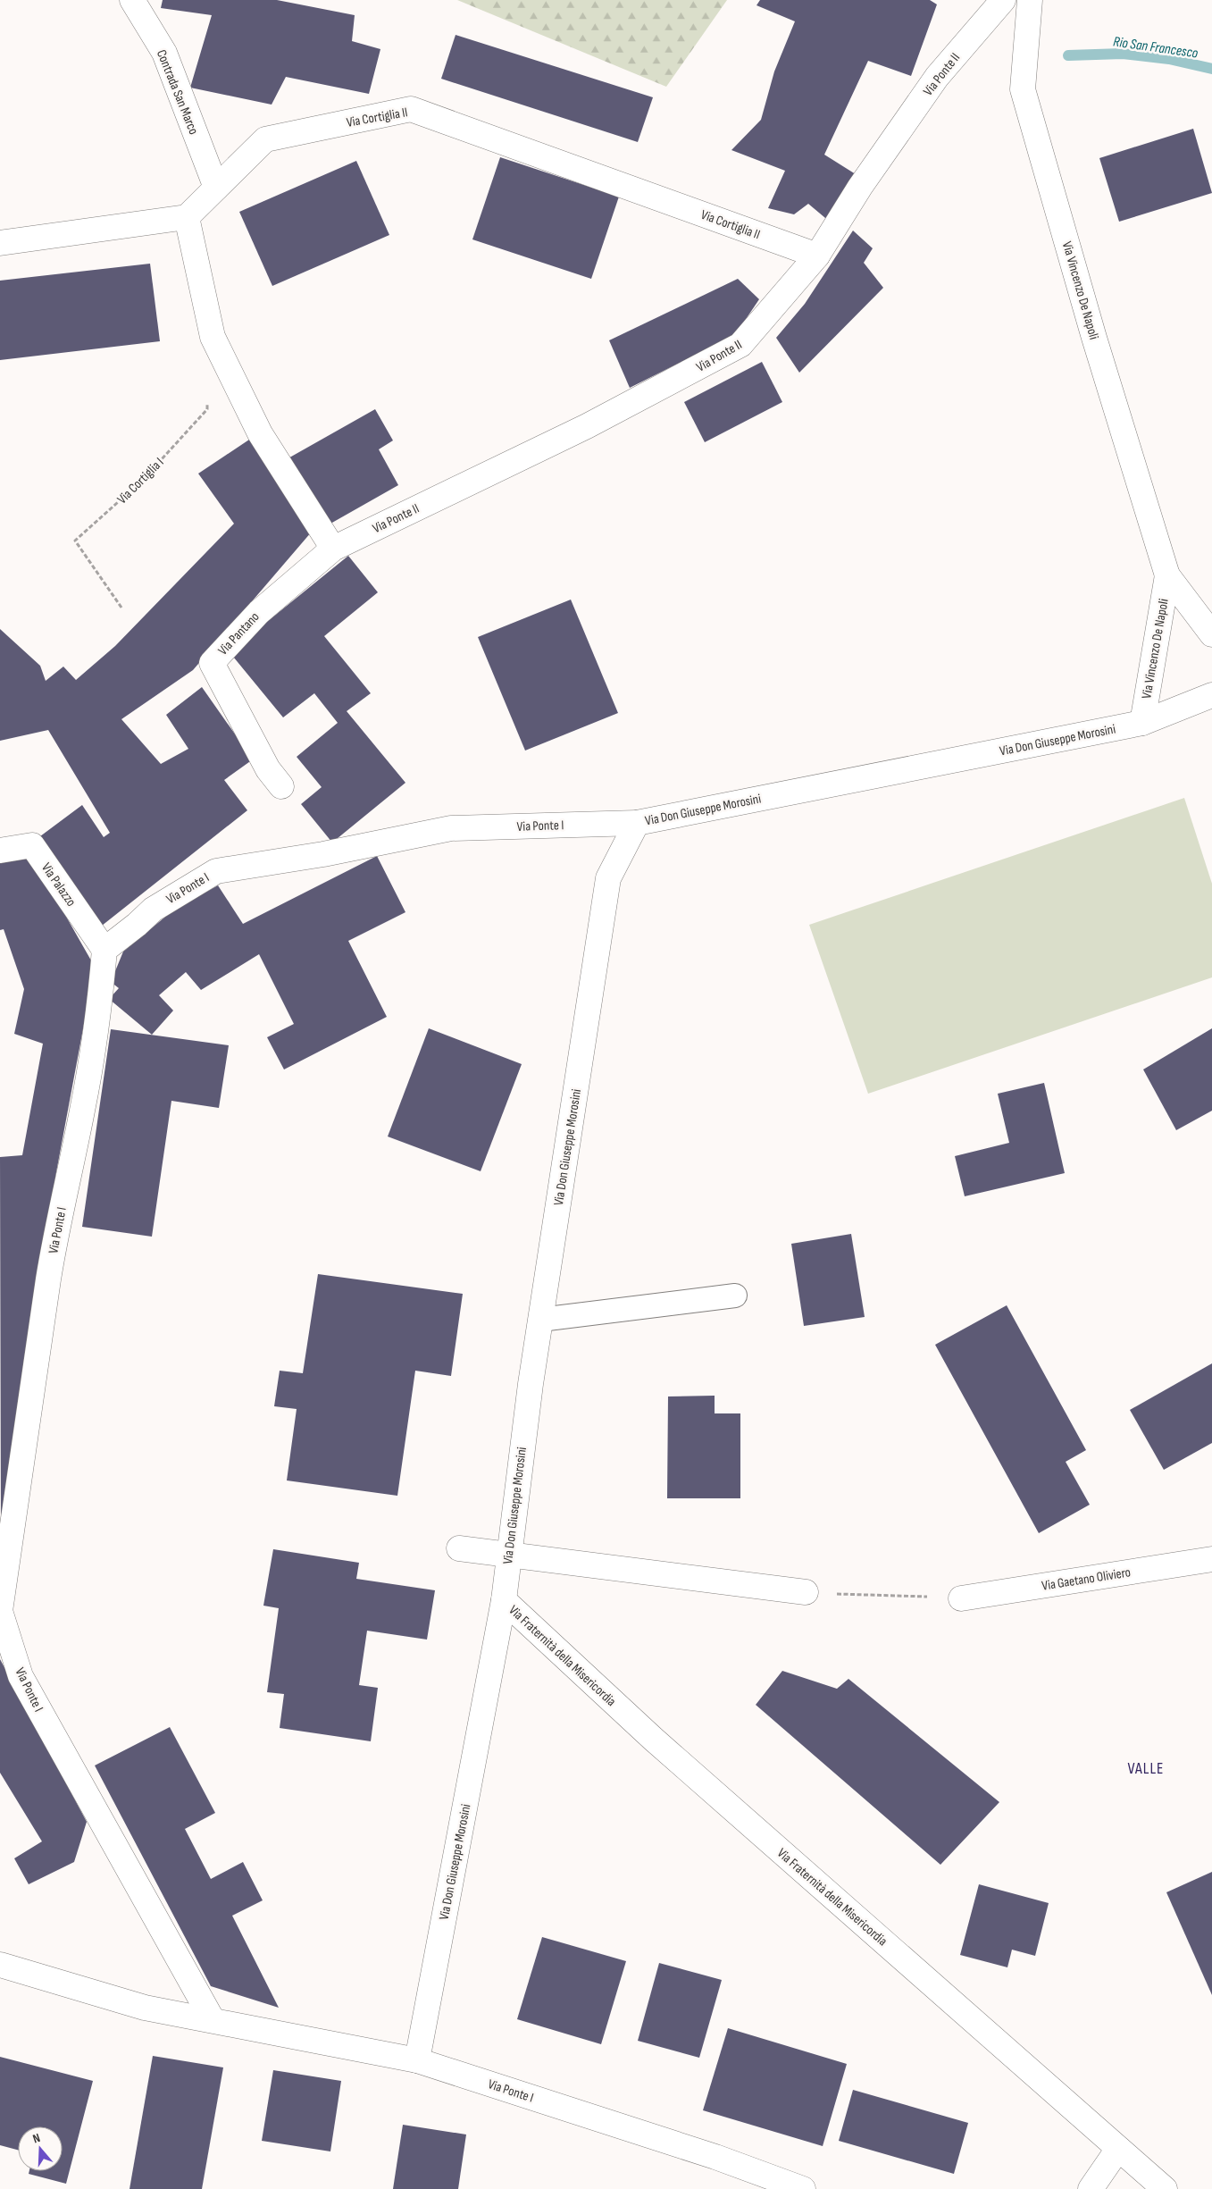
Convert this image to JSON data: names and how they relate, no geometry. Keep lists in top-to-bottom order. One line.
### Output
{"streets":{"street":["Via Ponte II","Contrada San Marco","Via Cortiglia II","Via Vincenzo De Napoli","Via Pantano","Via Don Giuseppe Morosini","Via Ponte I","Via Palazzo","Via Gaetano Oliviero","Via Fraternità della Misericordia"],"path":["Via Cortiglia I"]},"crossings":[["Via Ponte II","Via Cortiglia II"],["Via Ponte II","Via Pantano"],["Contrada San Marco","Via Cortiglia II"],["Via Vincenzo De Napoli","Via Don Giuseppe Morosini"],["Via Don Giuseppe Morosini","Via Ponte I"],["Via Don Giuseppe Morosini","Via Fraternità della Misericordia"],["Via Ponte I","Via Palazzo"]],"districts":["VALLE"],"water":["Rio San Francesco"],"north":"top"}
